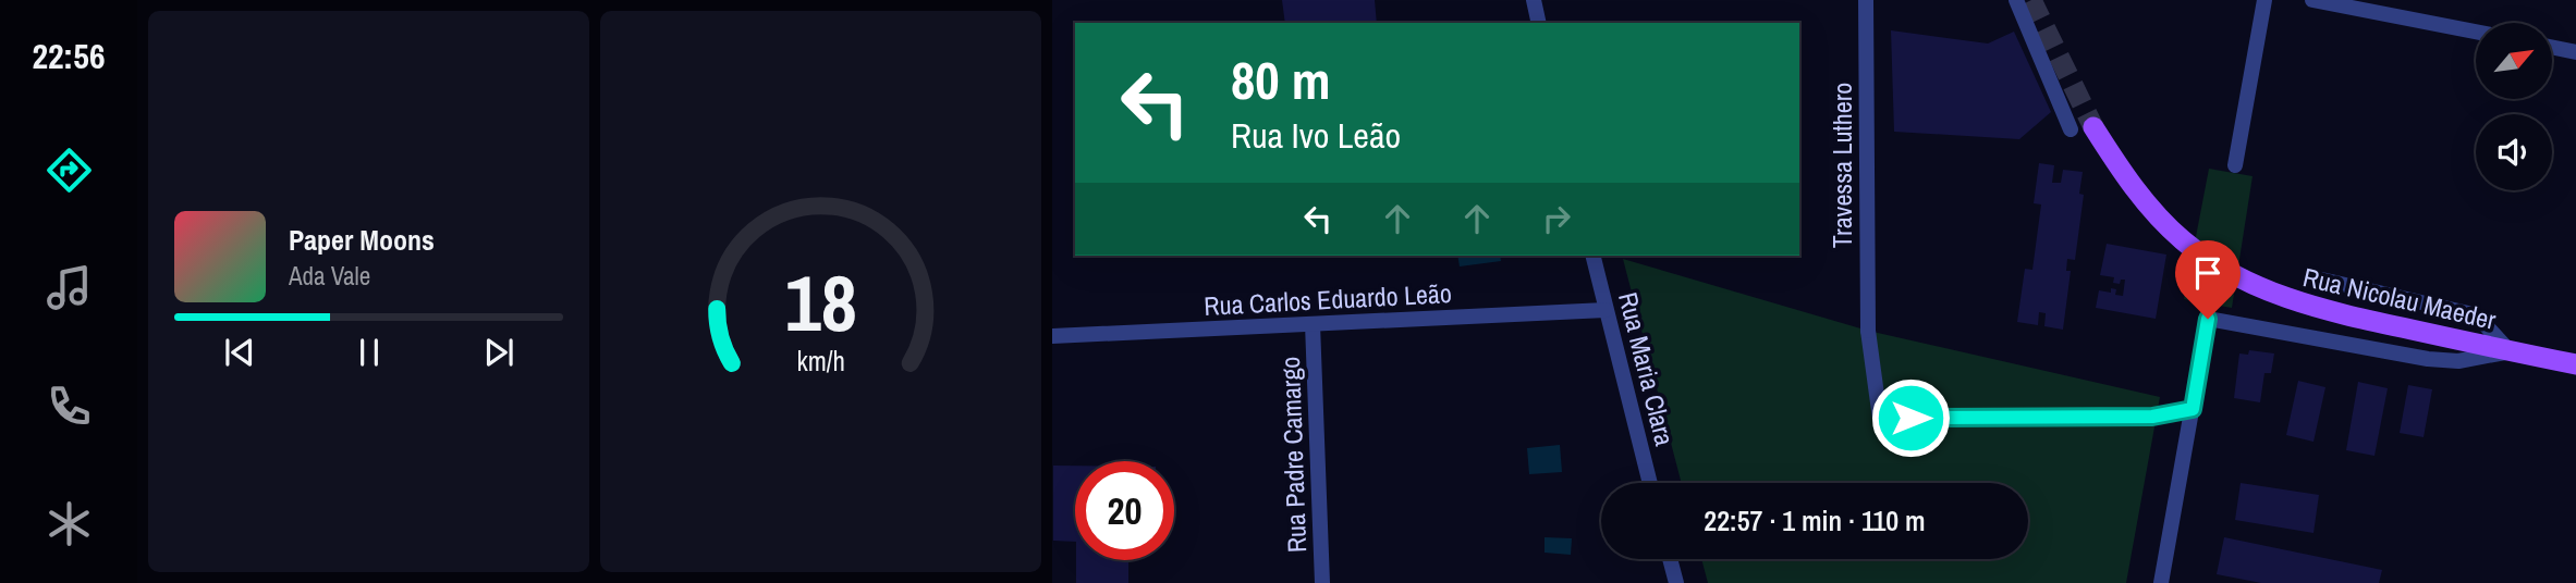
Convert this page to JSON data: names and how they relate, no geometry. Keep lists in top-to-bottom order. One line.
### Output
{"streets":{"main road":["Rua Nicolau Maeder"],"street":["Travessa Luthero","Rua Carlos Eduardo Leão","Rua Maria Clara","Rua Padre Camargo"]},"crossings":[["Rua Carlos Eduardo Leão","Rua Maria Clara"],["Rua Carlos Eduardo Leão","Rua Padre Camargo"]],"north":"top right","page":{"tabs":"22:56","turn":["80 m","Rua Ivo Leão"],"song":["Paper Moons","Ada Vale"],"limit":"20","trip":"22:57 · 1 min · 110 m","gauge":["18","km/h"]}}
